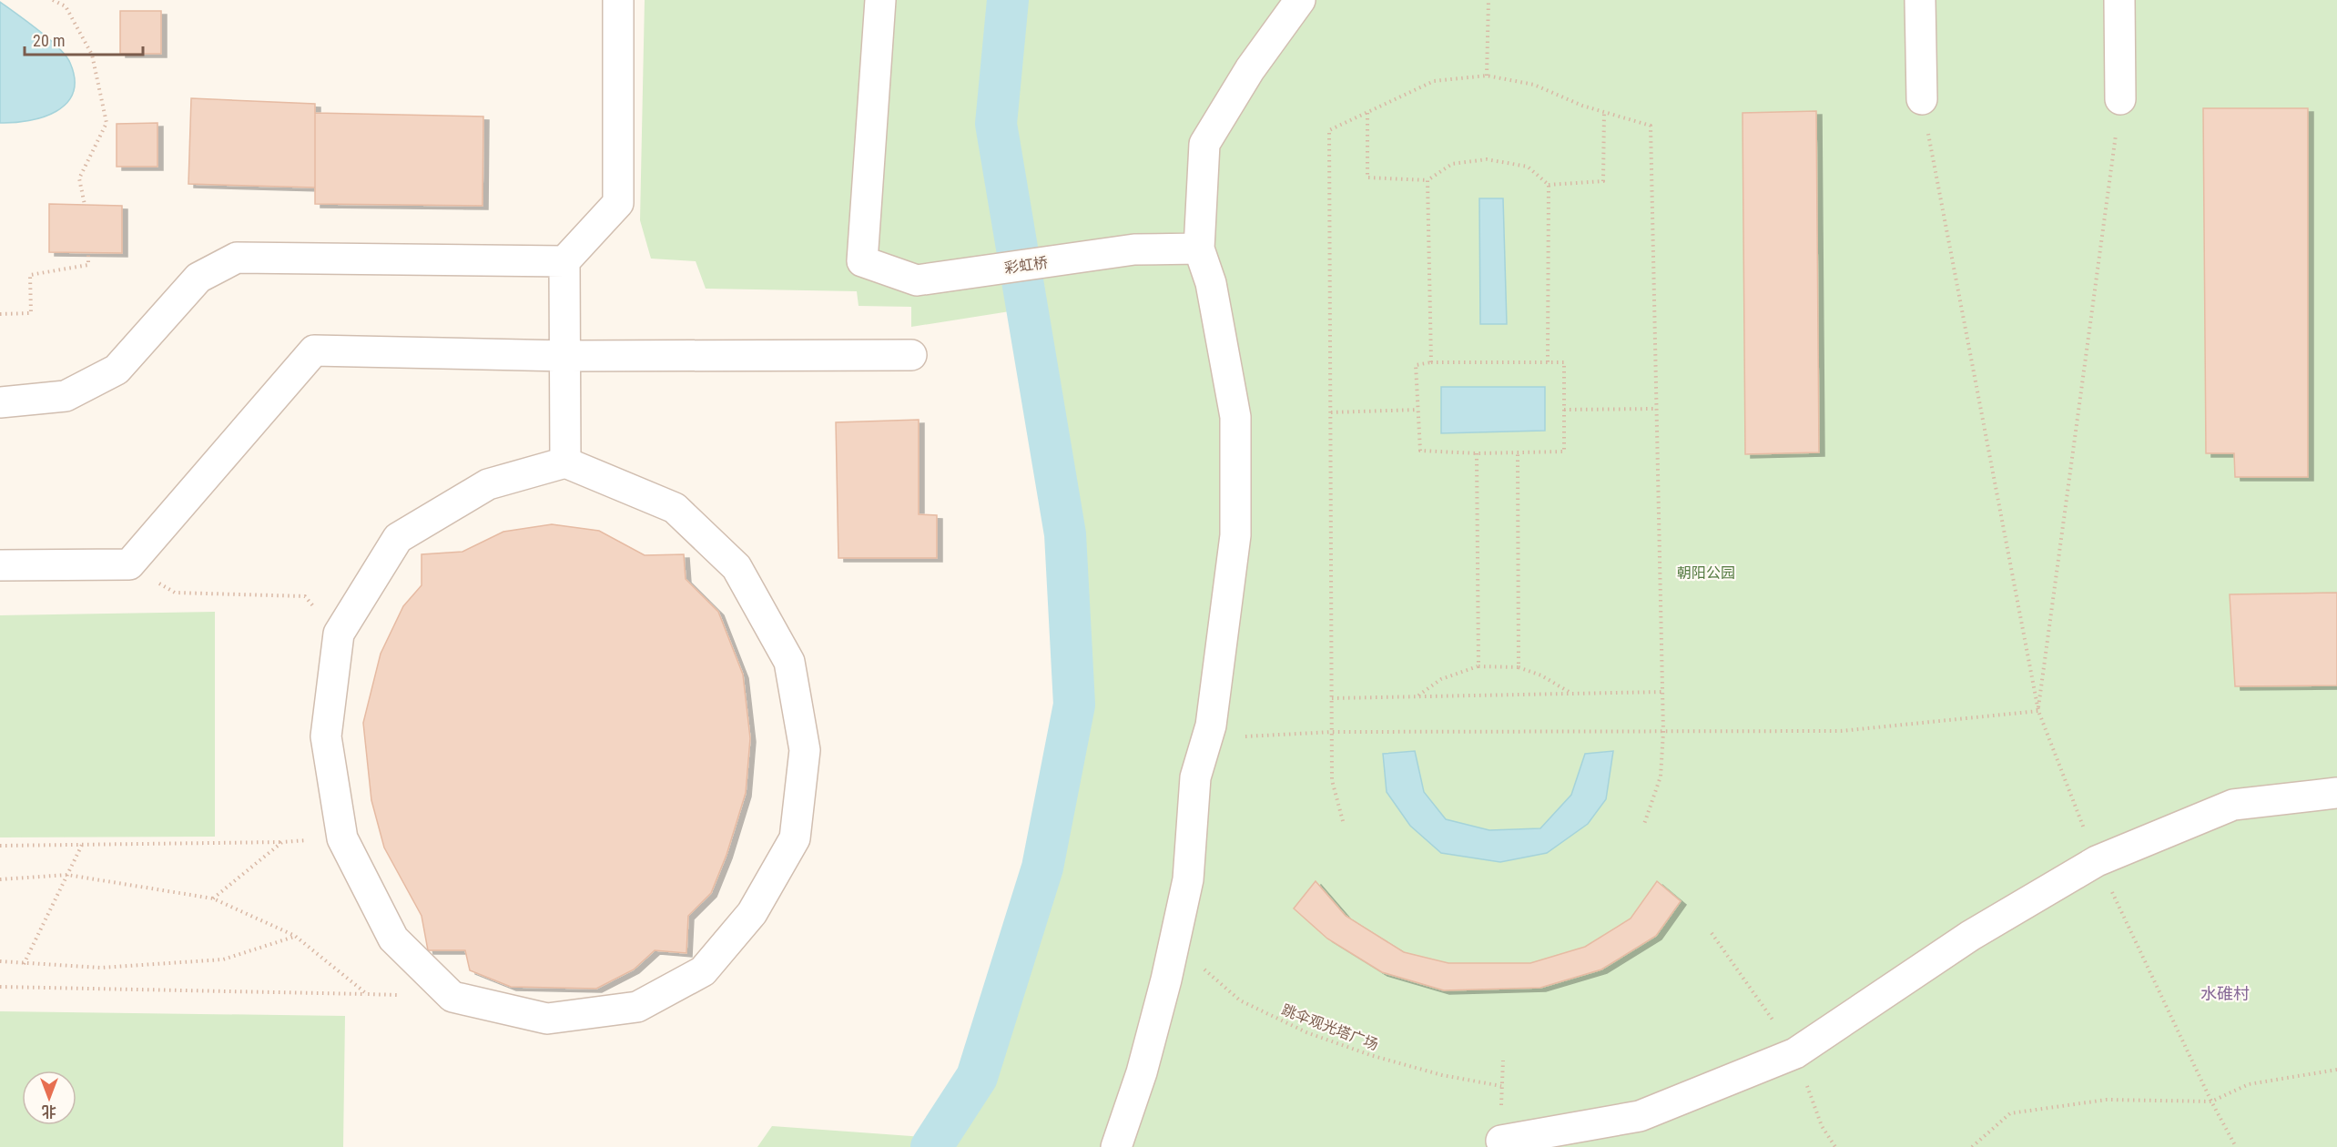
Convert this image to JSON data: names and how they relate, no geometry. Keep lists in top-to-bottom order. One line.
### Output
{"streets":{"lane":["彩虹桥"],"path":["跳伞观光塔广场"]},"districts":["水碓村"],"parks":["朝阳公园"],"scale_bar":"20 m","north":"bottom"}
